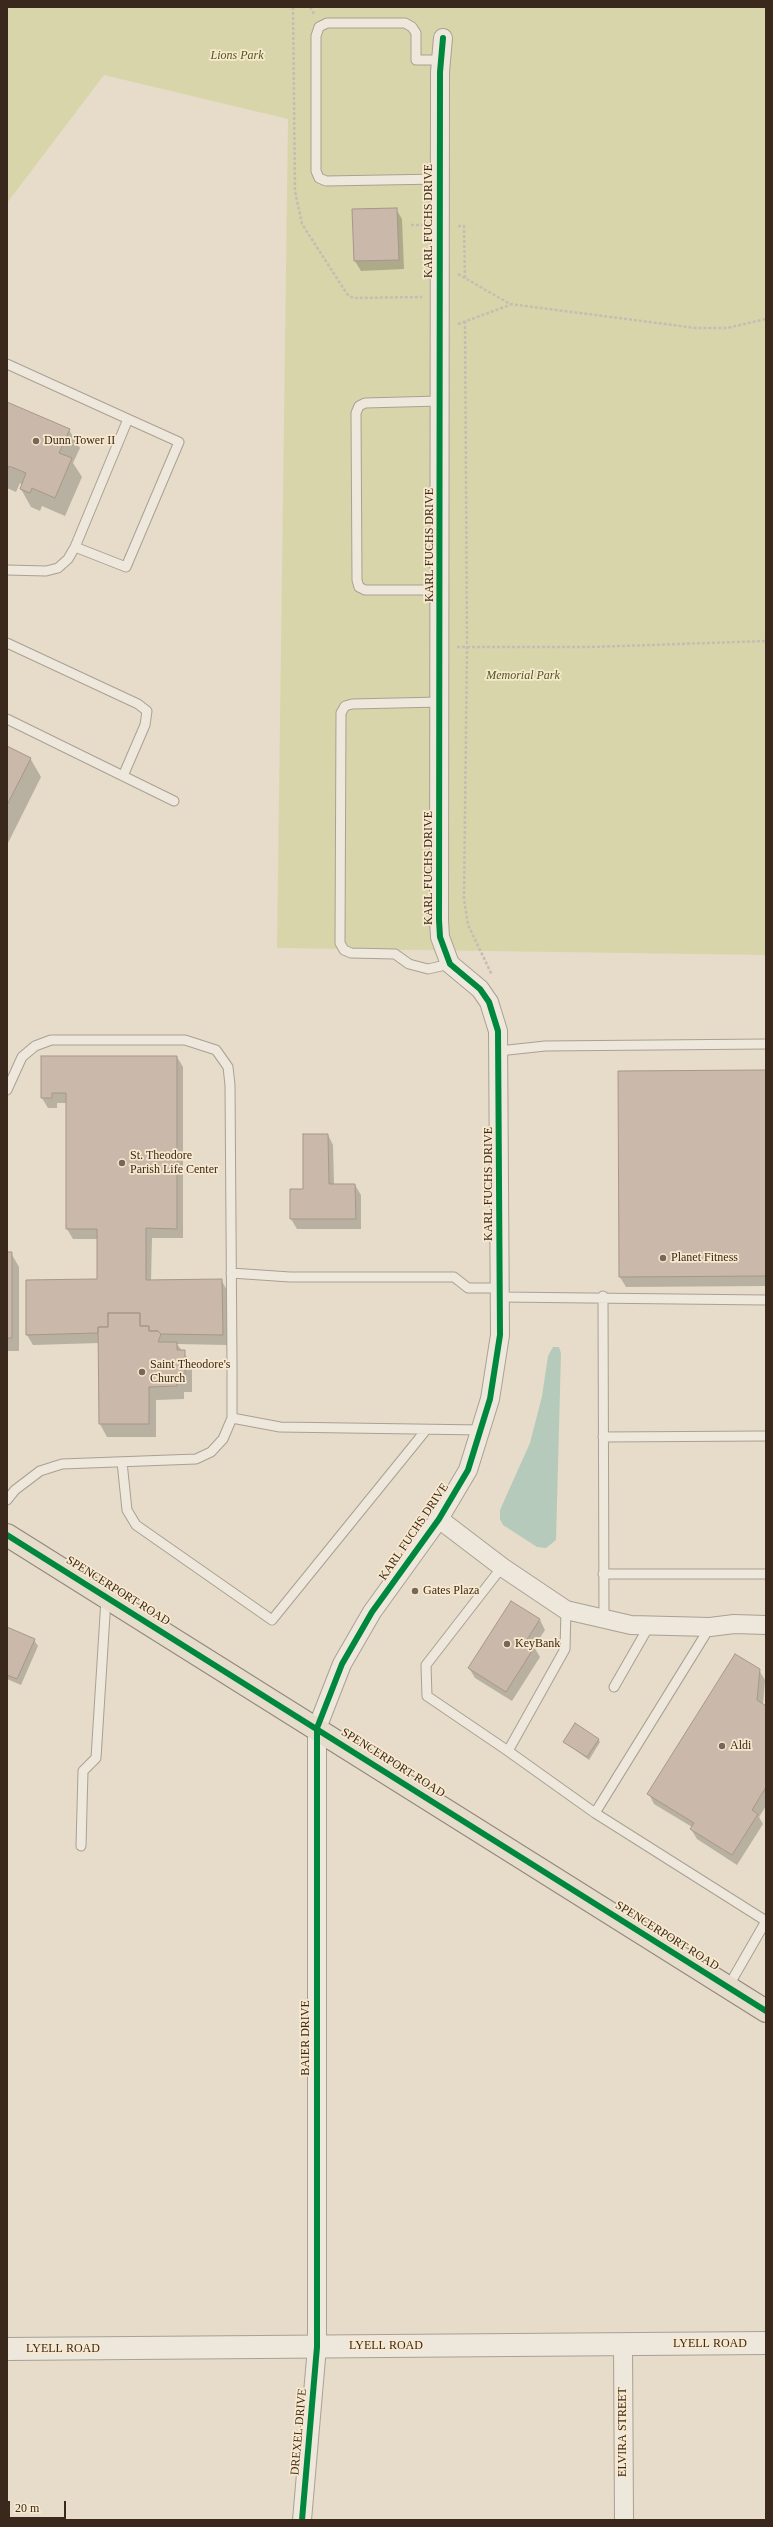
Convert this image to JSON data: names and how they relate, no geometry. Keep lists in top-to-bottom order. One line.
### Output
{"streets":{"main road":["SPENCERPORT ROAD"],"street":["KARL FUCHS DRIVE","BAIER DRIVE","LYELL ROAD","DREXEL DRIVE","ELVIRA STREET"]},"crossings":[["KARL FUCHS DRIVE","SPENCERPORT ROAD"],["KARL FUCHS DRIVE","BAIER DRIVE"],["SPENCERPORT ROAD","BAIER DRIVE"],["BAIER DRIVE","LYELL ROAD"],["BAIER DRIVE","DREXEL DRIVE"],["LYELL ROAD","DREXEL DRIVE"],["LYELL ROAD","ELVIRA STREET"]],"parks":["Lions Park","Memorial Park"],"places":["Dunn Tower II","St. Theodore Parish Life Center","Planet Fitness","Saint Theodore's Church","Gates Plaza","KeyBank","Aldi"],"scale_bar":"20 m"}
